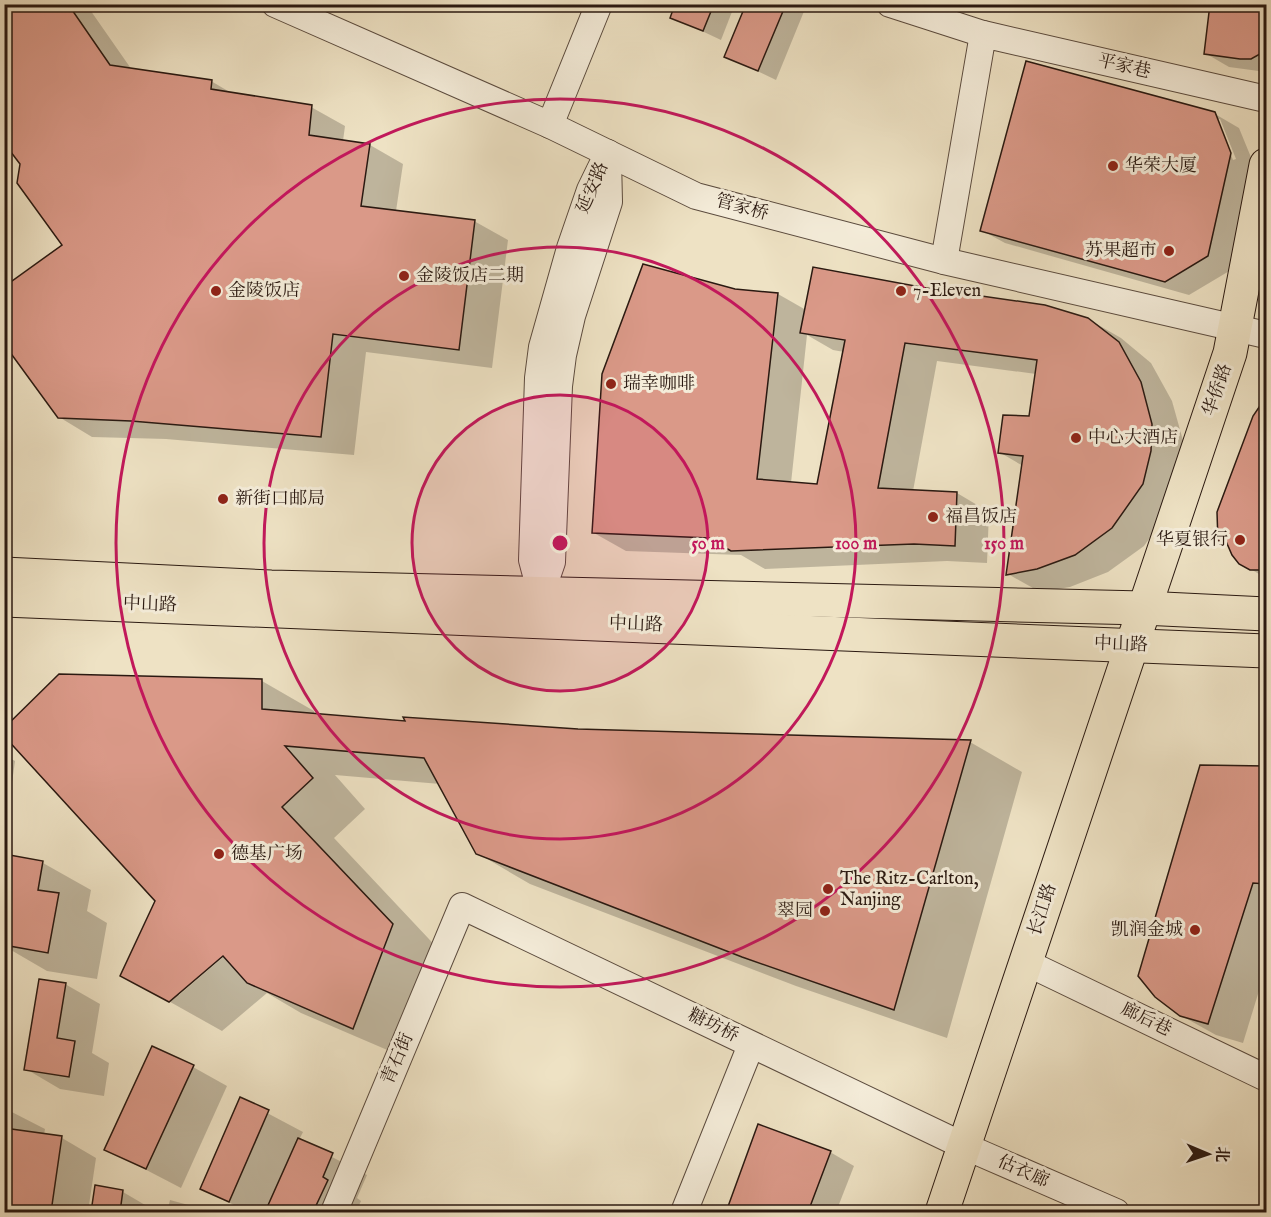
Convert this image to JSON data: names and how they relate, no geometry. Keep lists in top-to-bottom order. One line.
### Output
{"streets":{"main road":["华侨路","中山路","长江路"],"street":["平家巷","延安路","管家桥","廊后巷","糖坊桥","青石街","估衣廊"]},"crossings":[["延安路","管家桥"],["延安路","中山路"],["管家桥","华侨路"],["华侨路","中山路"],["华侨路","长江路"],["中山路","长江路"],["长江路","廊后巷"],["长江路","糖坊桥"],["长江路","估衣廊"],["糖坊桥","青石街"],["糖坊桥","估衣廊"]],"places":["华荣大厦","苏果超市","金陵饭店二期","金陵饭店","7-Eleven","瑞幸咖啡","中心大酒店","新街口邮局","福昌饭店","华夏银行","德基广场","The Ritz-Carlton, Nanjing","翠园","凯润金城"],"north":"right","rings":["50 m","100 m","150 m"]}
